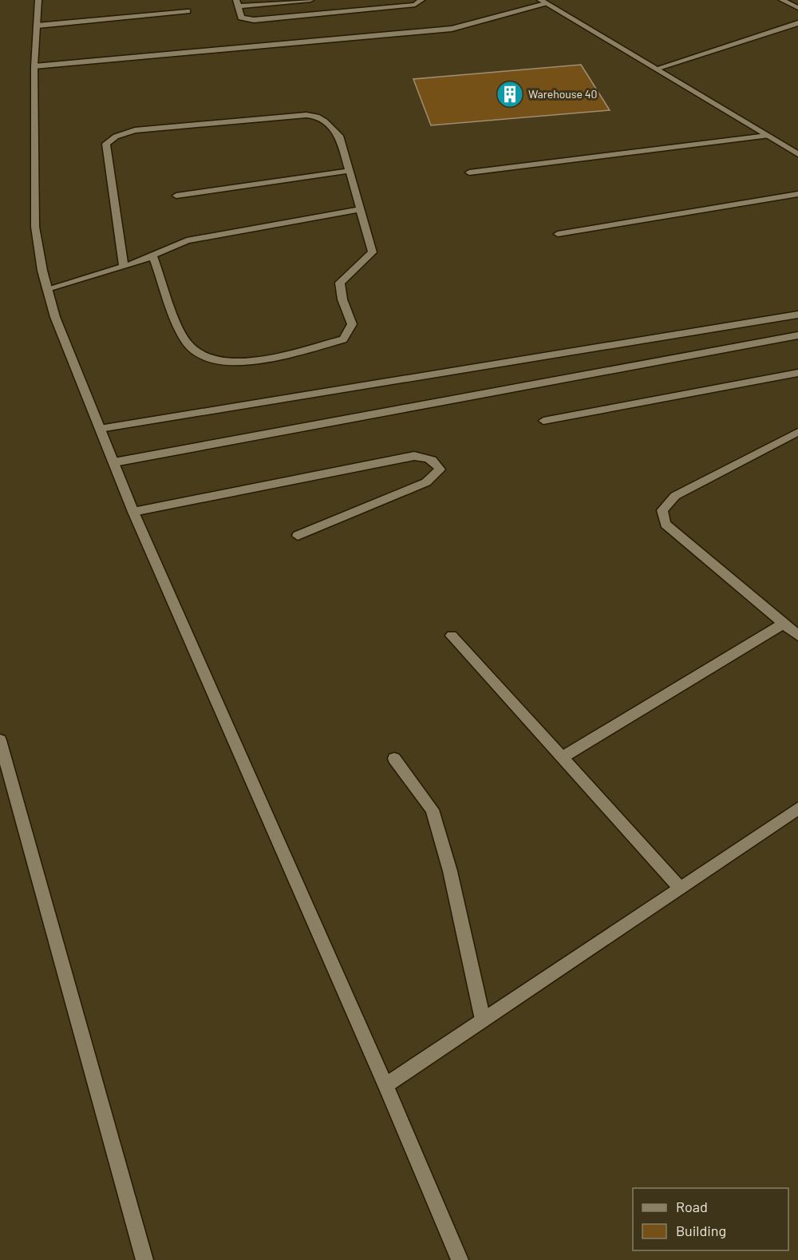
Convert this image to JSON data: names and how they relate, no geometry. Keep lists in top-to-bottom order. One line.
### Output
{"places":{"building":["Warehouse 40"]},"legend":["Road","Building"]}
